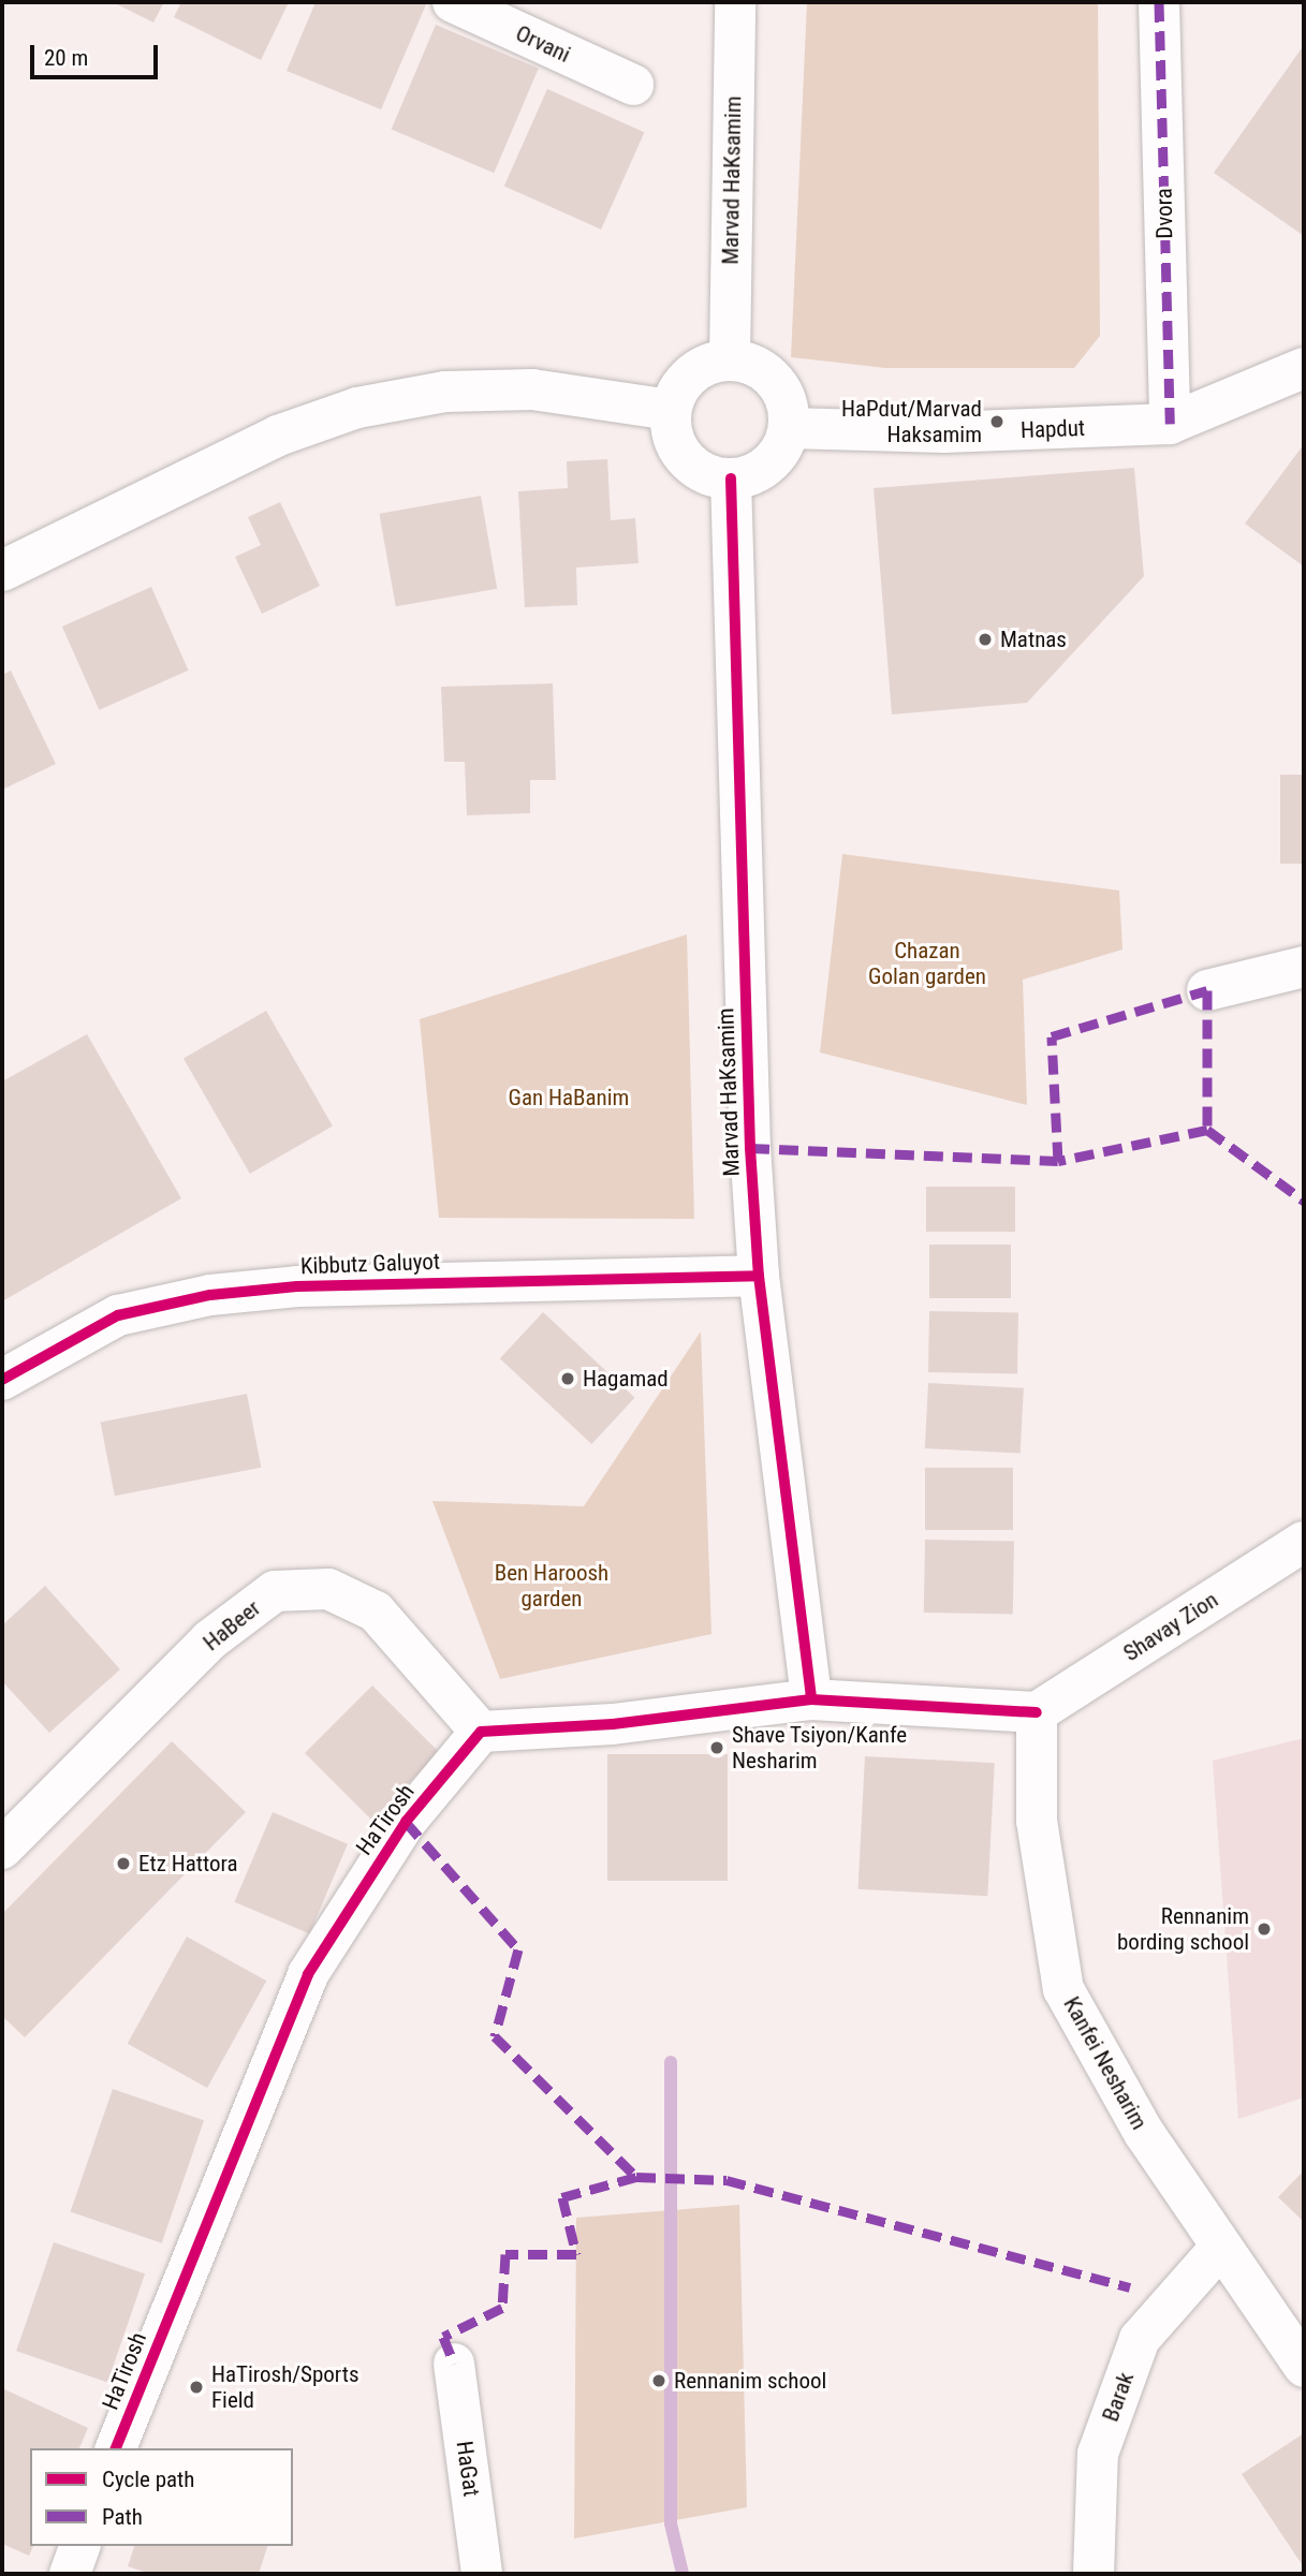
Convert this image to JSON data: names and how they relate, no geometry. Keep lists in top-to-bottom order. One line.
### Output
{"streets":{"street":["Orvani","Marvad HaKsamim","Dvora","Hapdut","Kibbutz Galuyot","HaBeer","Shavay Zion","HaTirosh","Kanfei Nesharim","Barak","HaGat"]},"crossings":[["Marvad HaKsamim","Hapdut"],["Marvad HaKsamim","Kibbutz Galuyot"],["Dvora","Hapdut"],["HaBeer","HaTirosh"],["Shavay Zion","Kanfei Nesharim"],["Kanfei Nesharim","Barak"]],"parks":["Chazan Golan garden","Gan HaBanim","Ben Haroosh garden"],"places":["HaPdut/Marvad Haksamim","Matnas","Hagamad","Shave Tsiyon/Kanfe Nesharim","Etz Hattora","Rennanim bording school","Rennanim school","HaTirosh/Sports Field"],"legend":["Cycle path","Path"],"scale_bar":"20 m"}
